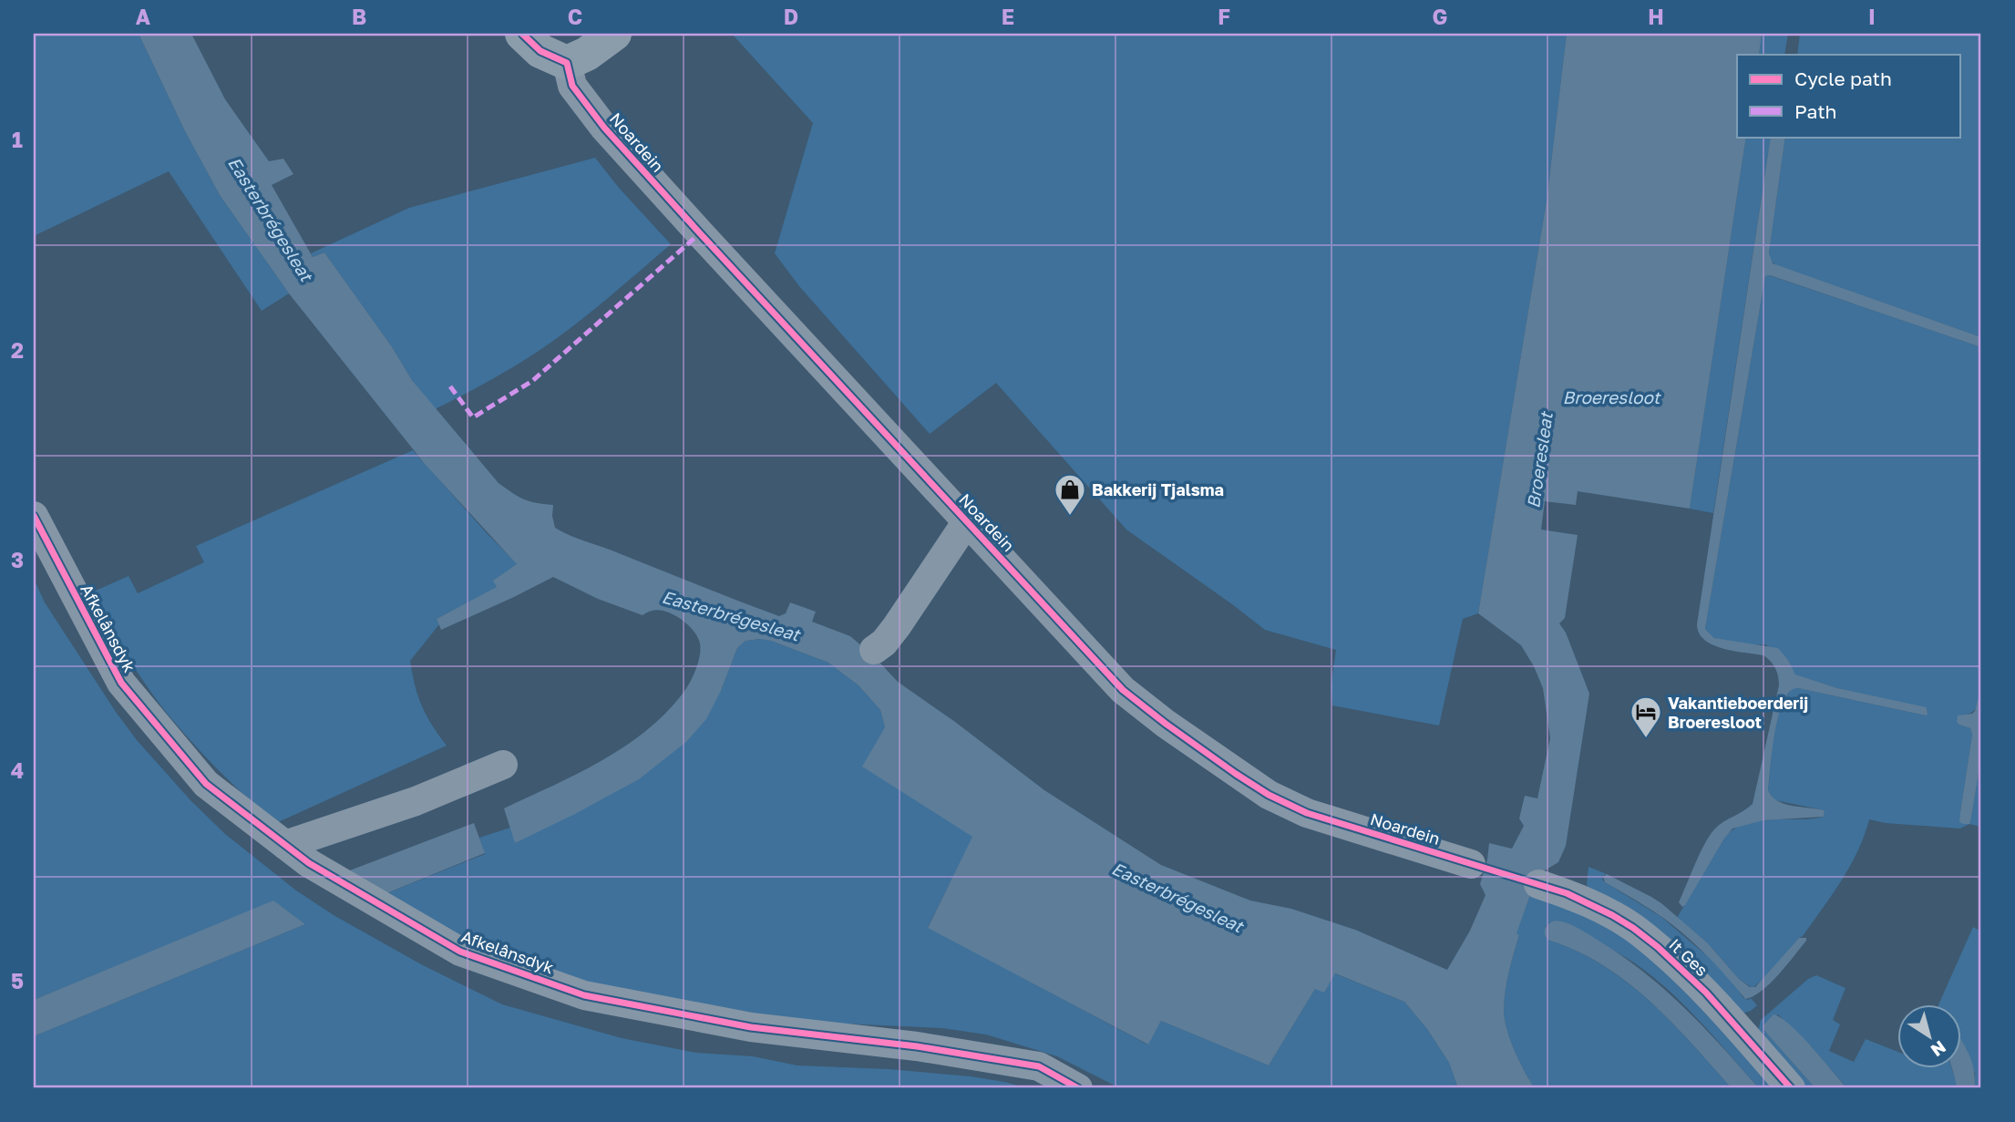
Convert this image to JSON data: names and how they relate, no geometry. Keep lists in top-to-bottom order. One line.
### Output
{"streets":{"street":["Noardein","Afkelânsdyk","It Ges"]},"water":["Easterbrégesleat","Broeresloot","Broeresleat"],"places":{"shop":["Bakkerij Tjalsma"],"hotel":["Vakantieboerderij Broeresloot"]},"legend":["Cycle path","Path"],"north":"bottom right","grid":{"columns":["A","B","C","D","E","F","G","H","I"],"rows":["1","2","3","4","5"]}}
